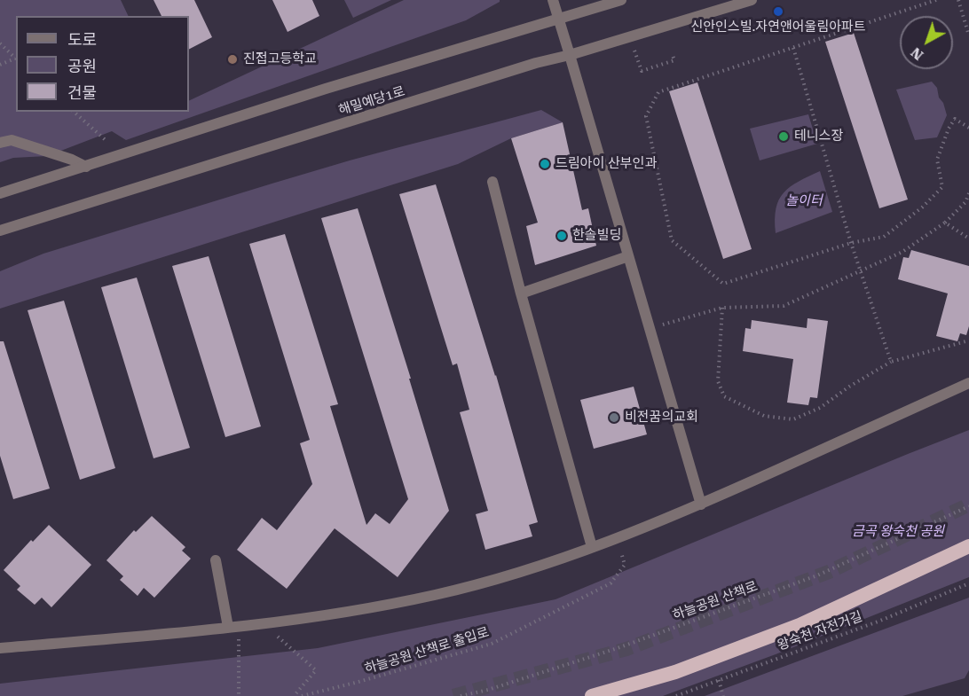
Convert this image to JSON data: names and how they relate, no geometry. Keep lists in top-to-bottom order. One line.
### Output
{"streets":{"street":["해밀예당1로"],"path":["하늘공원 산책로","왕숙천 자전거길","하늘공원 산책로 출입로"]},"parks":["놀이터","금곡 왕숙천 공원"],"places":["신안인스빌.자연앤어울림아파트","진접고등학교","테니스장","드림아이 산부인과","한솔빌딩","비전꿈의교회"],"legend":["도로","공원","건물"],"north":"bottom left"}
